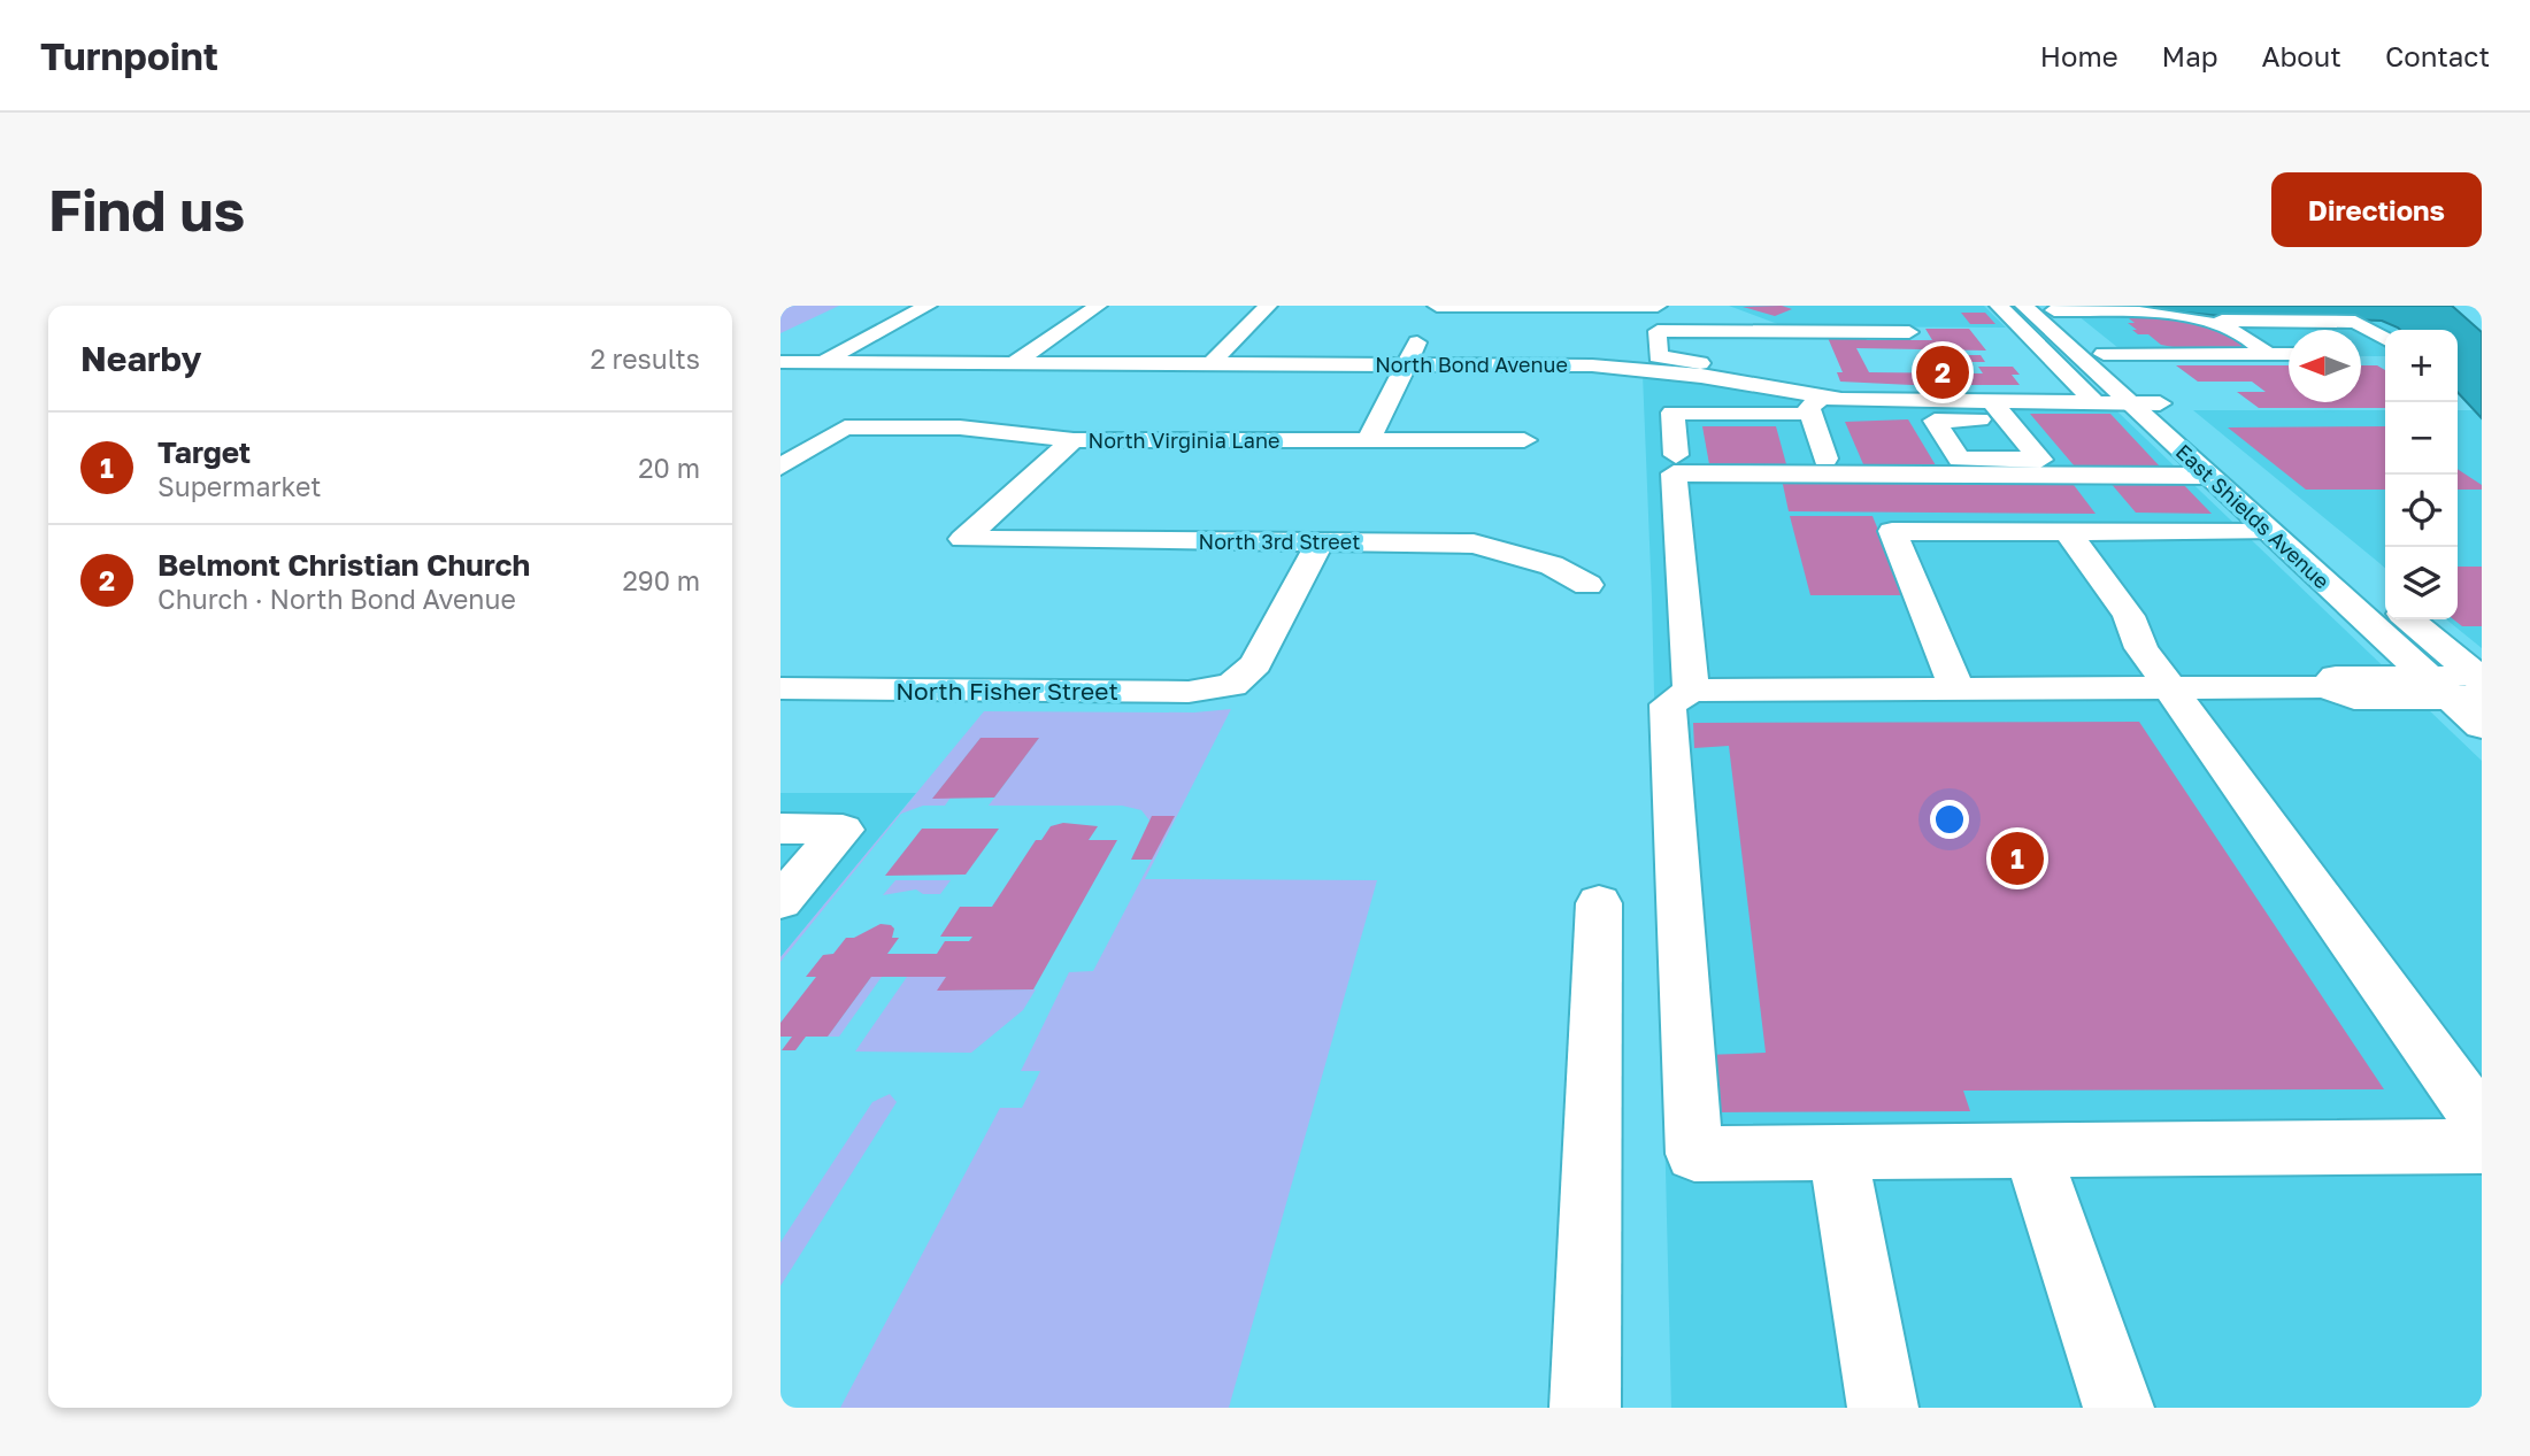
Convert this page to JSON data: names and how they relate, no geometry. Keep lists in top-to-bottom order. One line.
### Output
{"streets":{"street":["North Bond Avenue","North Virginia Lane","East Shields Avenue","North 3rd Street","North Fisher Street"]},"crossings":[["North Virginia Lane","North 3rd Street"],["North 3rd Street","North Fisher Street"]],"north":"left","page":{"header":"Turnpoint","nav":["Home","Map","About","Contact"],"buttons":"Directions","title":"Find us","heading":["Nearby","2 results"],"map_buttons":["+","−"],"pins":["2","1"],"list":[{"mark":"1","name":"Target","note":"Supermarket","value":"20 m"},{"mark":"2","name":"Belmont Christian Church","note":"Church · North Bond Avenue","value":"290 m"}]}}
